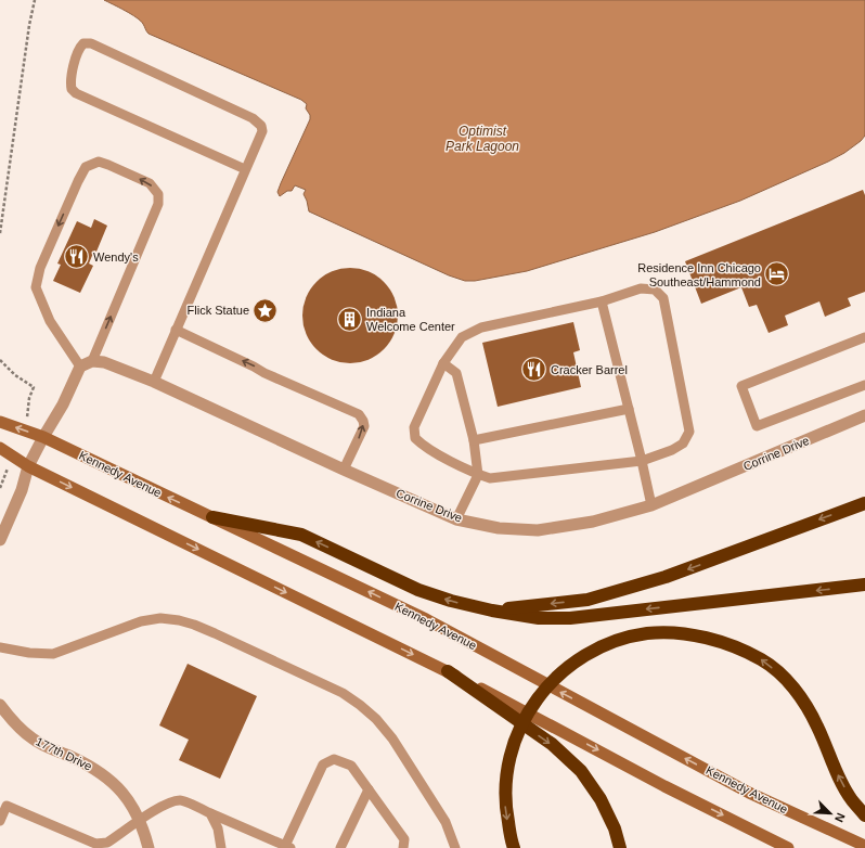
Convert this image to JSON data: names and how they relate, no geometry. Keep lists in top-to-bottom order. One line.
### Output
{"streets":{"main road":["Kennedy Avenue"],"street":["Corrine Drive","177th Drive"]},"water":["Optimist Park Lagoon"],"places":{"restaurant":["Wendy's","Cracker Barrel"],"hotel":["Residence Inn Chicago Southeast/Hammond"],"place":["Flick Statue"],"building":["Indiana Welcome Center"]},"north":"bottom right"}
